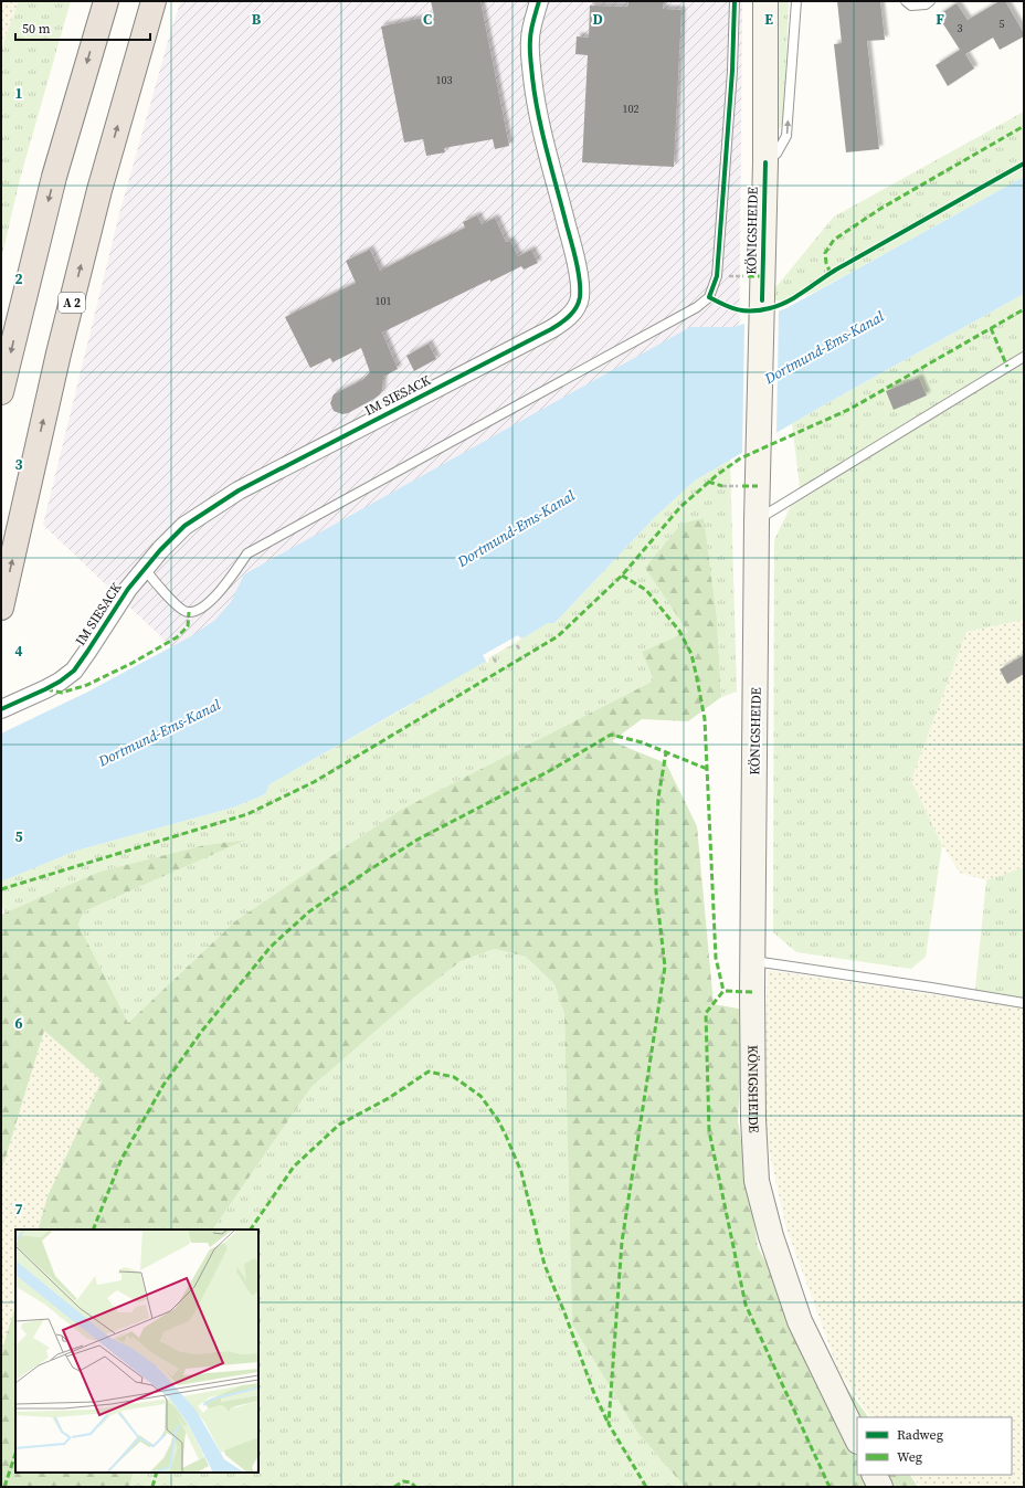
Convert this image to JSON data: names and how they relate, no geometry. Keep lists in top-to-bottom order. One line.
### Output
{"streets":{"highway":["A 2"],"main road":["KÖNIGSHEIDE"],"street":["IM SIESACK"]},"water":["Dortmund-Ems-Kanal"],"house_numbers":["5","3","103","102","101"],"legend":["Radweg","Weg"],"scale_bar":"50 m","grid":{"columns":["B","C","D","E","F"],"rows":["1","2","3","4","5","6","7"]}}
